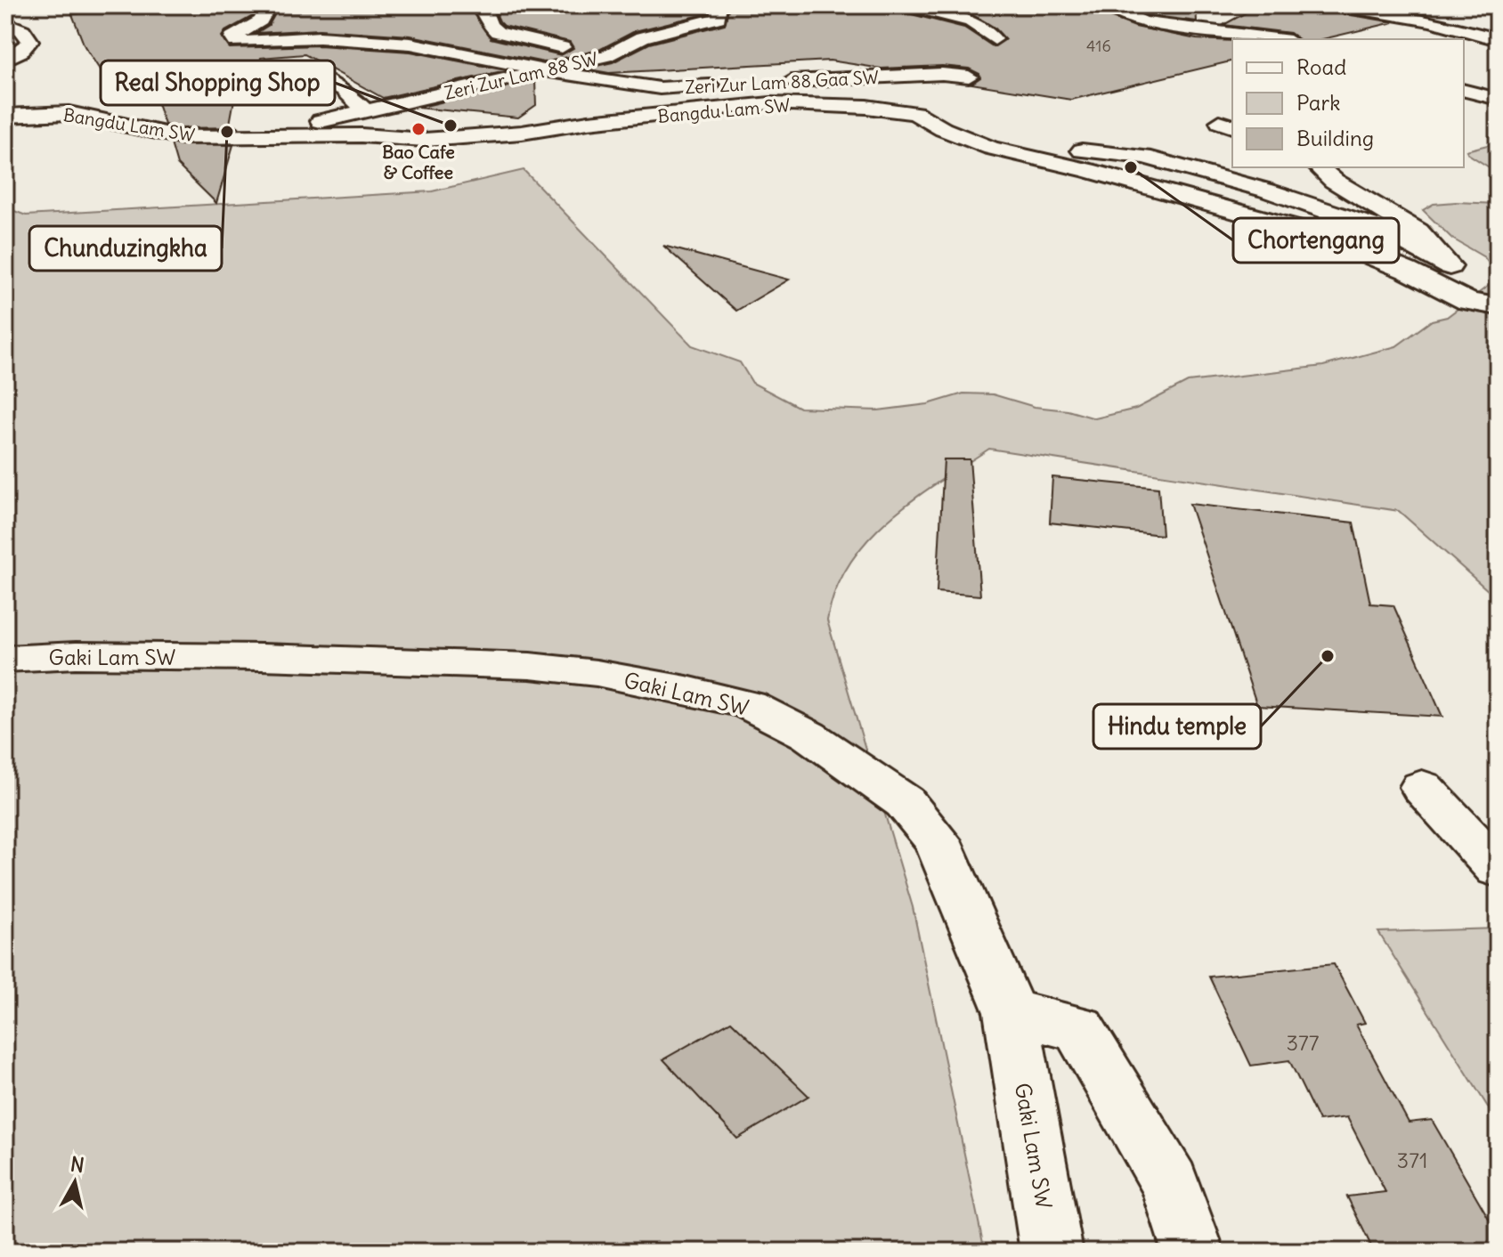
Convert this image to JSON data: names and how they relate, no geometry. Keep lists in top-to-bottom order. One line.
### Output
{"streets":{"street":["Zeri Zur Lam 88 SW","Zeri Zur Lam 88 Gaa SW","Bangdu Lam SW","Gaki Lam SW"]},"crossings":[["Zeri Zur Lam 88 SW","Zeri Zur Lam 88 Gaa SW"],["Zeri Zur Lam 88 SW","Bangdu Lam SW"]],"places":["Real Shopping Shop","Bao Cafe & Coffee","Chunduzingkha","Chortengang","Hindu temple"],"house_numbers":["416","377","371"],"legend":["Road","Park","Building"],"north":"top"}
